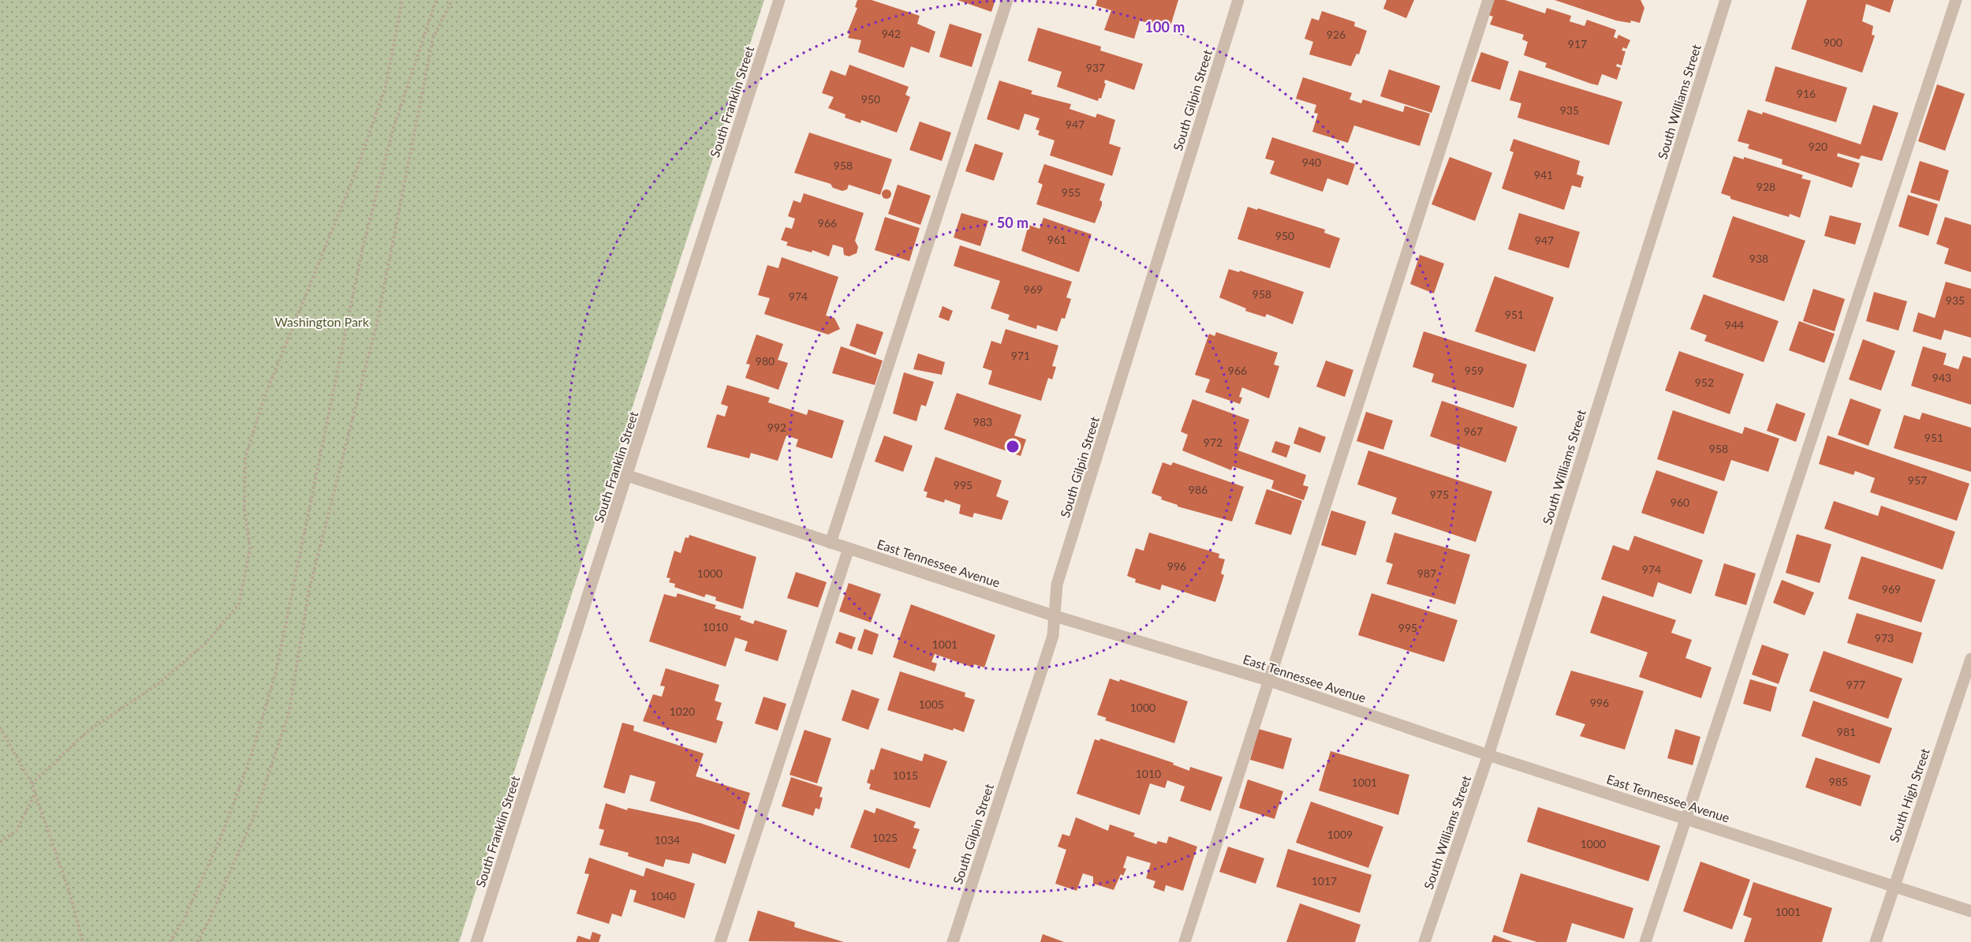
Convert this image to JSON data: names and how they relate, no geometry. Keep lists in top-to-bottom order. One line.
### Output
{"streets":{"street":["South Gilpin Street","South Franklin Street","South Williams Street","East Tennessee Avenue","South High Street"]},"crossings":[["South Gilpin Street","East Tennessee Avenue"],["South Franklin Street","East Tennessee Avenue"],["South Williams Street","East Tennessee Avenue"],["East Tennessee Avenue","South High Street"]],"parks":["Washington Park"],"house_numbers":["942","926","900","917","937","916","950","935","947","920","940","958","941","928","955","966","950","961","947","938","969","958","974","935","951","944","971","980","966","959","943","952","983","992","967","951","972","958","957","995","986","975","960","996","974","1000","987","969","1010","995","973","1001","977","996","1005","1000","1020","981","1010","1015","985","1001","1009","1025","1034","1000","1017","1040","1001"],"rings":["100 m","50 m"]}
